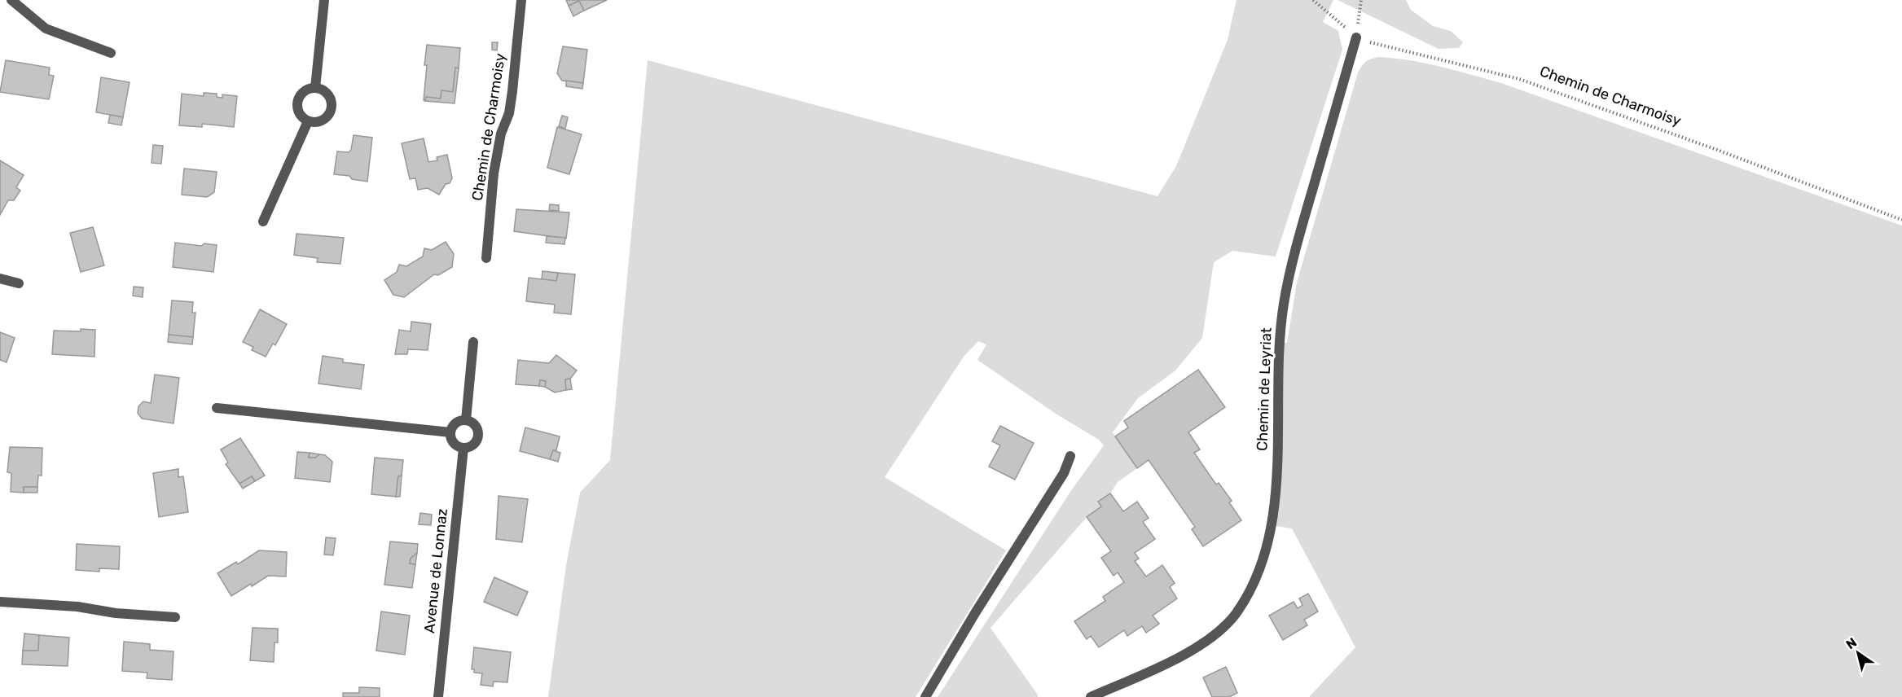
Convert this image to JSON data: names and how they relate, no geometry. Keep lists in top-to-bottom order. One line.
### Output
{"streets":{"street":["Chemin de Charmoisy","Chemin de Leyriat","Avenue de Lonnaz"]},"crossings":[["Chemin de Charmoisy","Chemin de Leyriat"]],"north":"top left"}
